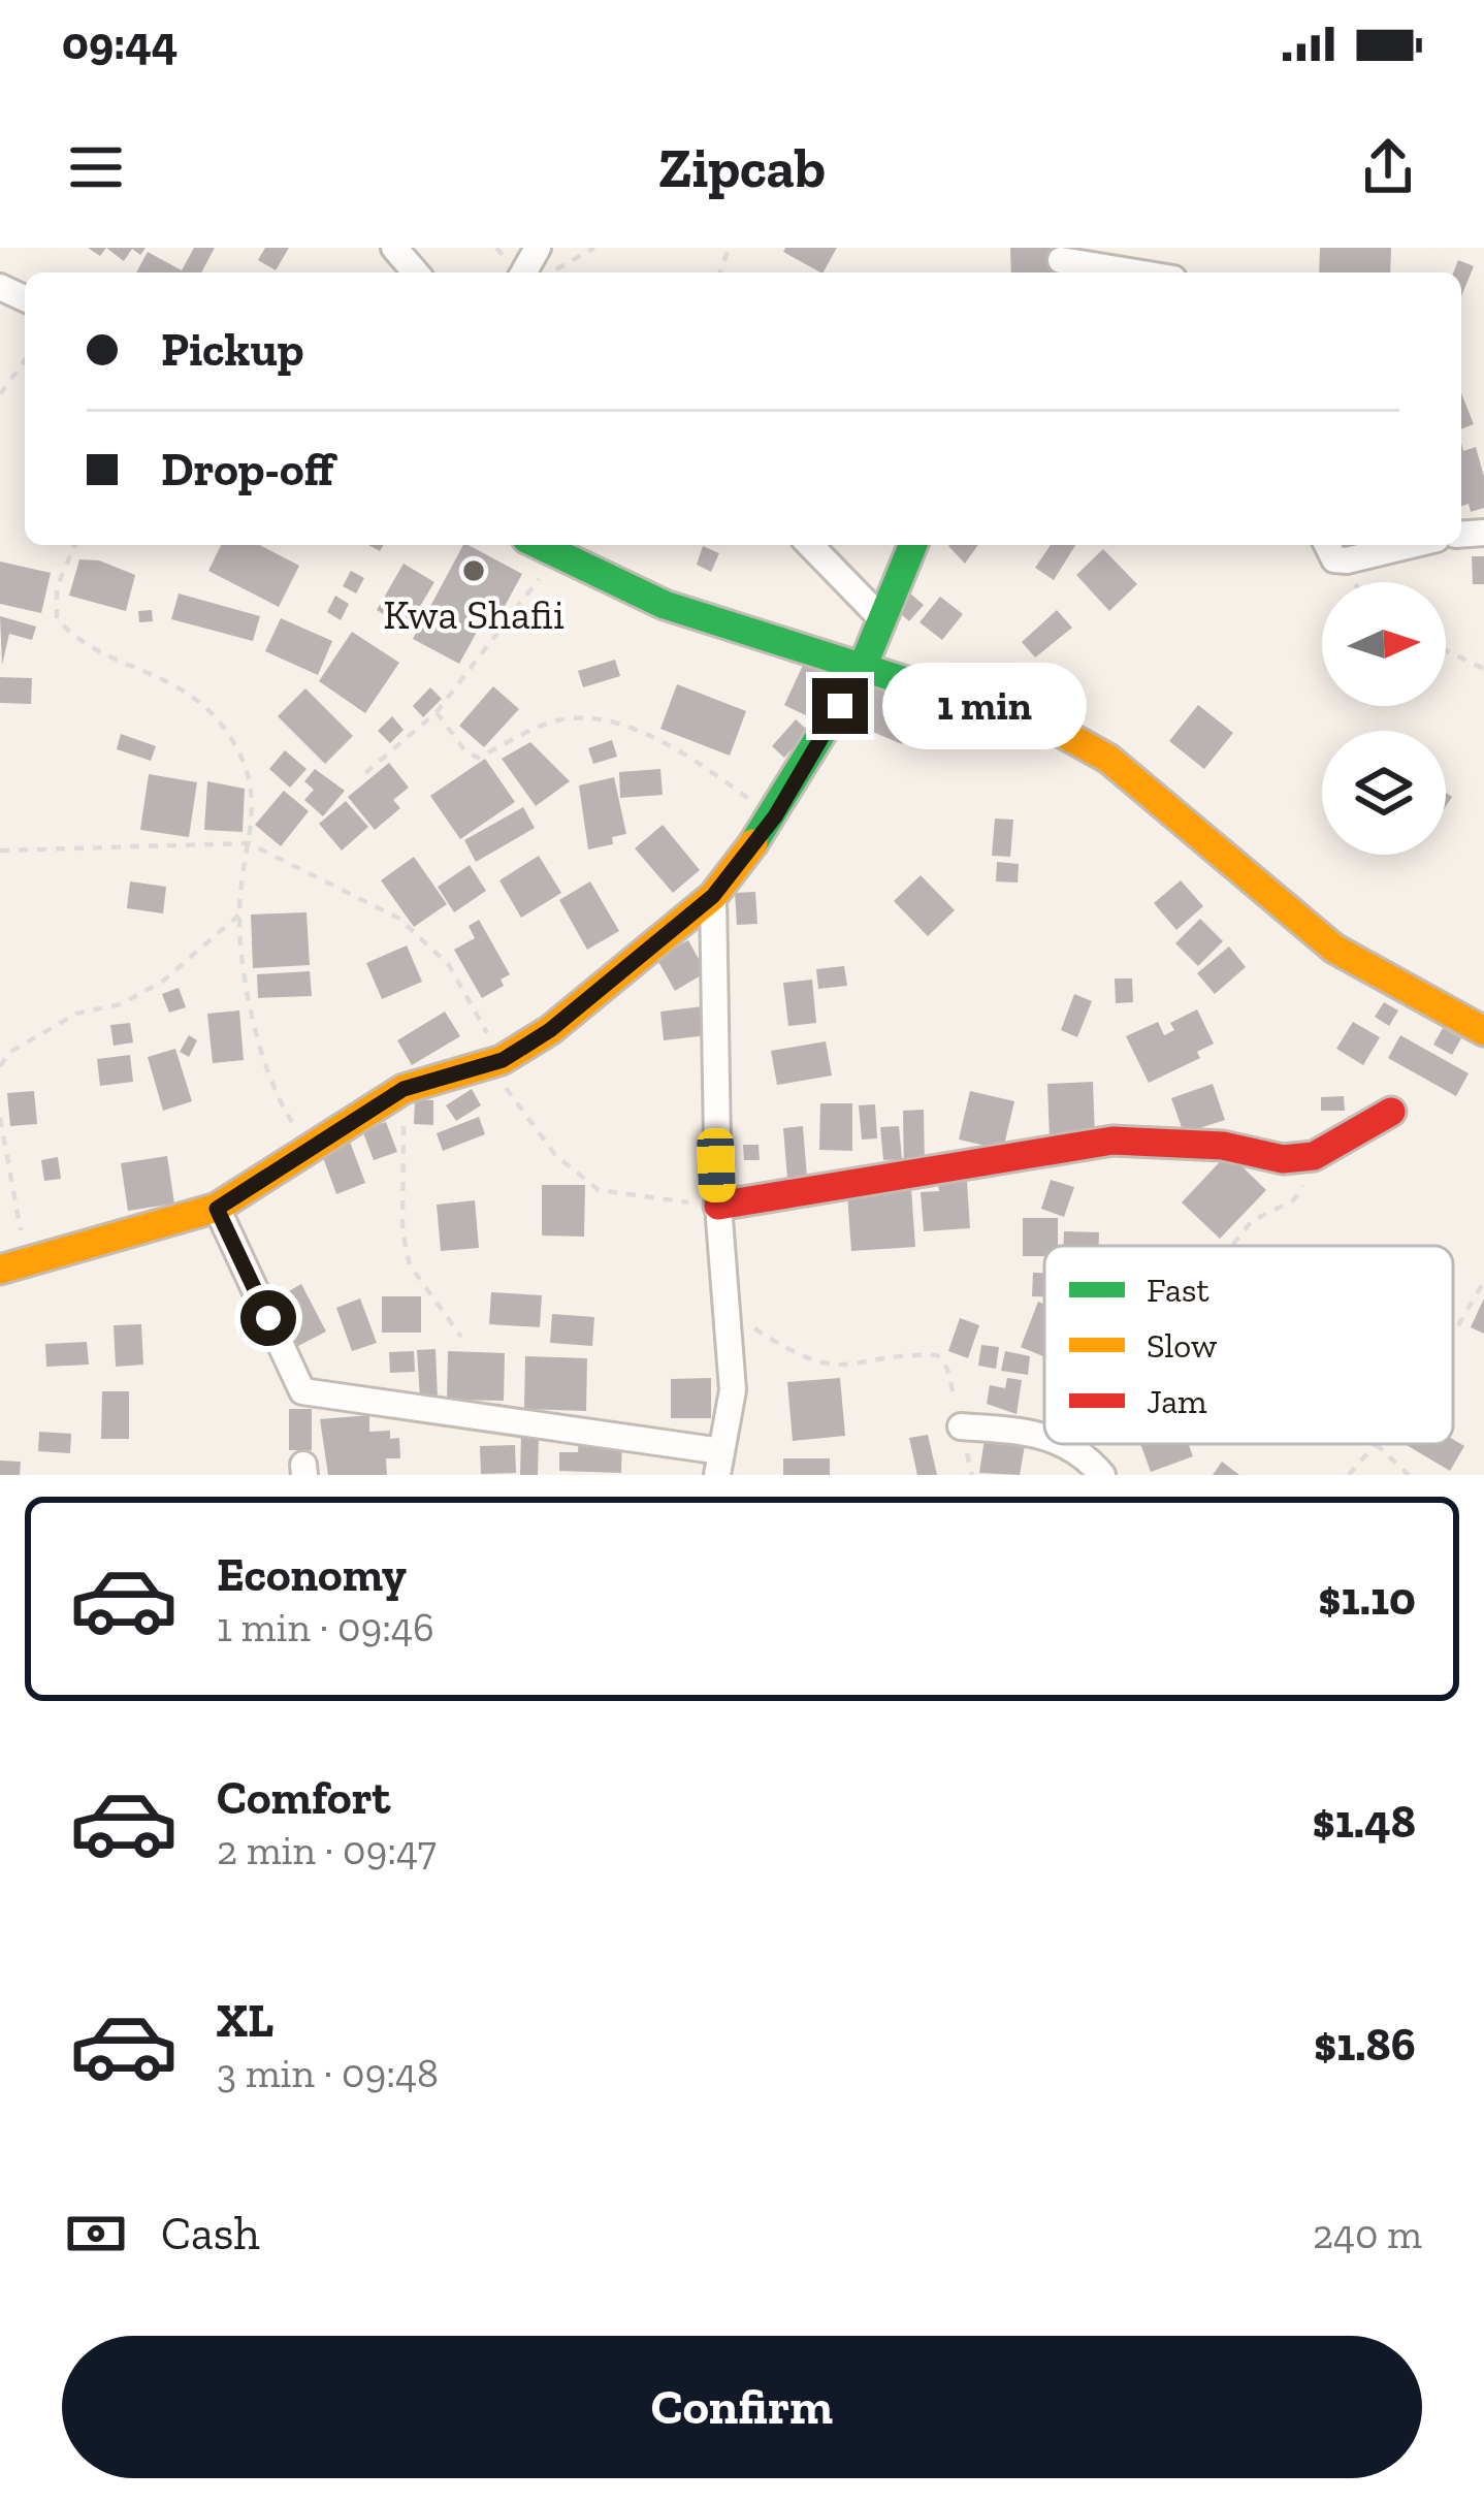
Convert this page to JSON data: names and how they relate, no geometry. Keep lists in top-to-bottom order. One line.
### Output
{"places":["Kwa Shafii"],"legend":["Fast","Slow","Jam"],"north":"right","page":{"status":"09:44","header":"Zipcab","banner":["Pickup","Drop-off"],"bubble":"1 min","list":[{"name":"Economy","note":"1 min · 09:46","value":"$1.10"},{"name":"Comfort","note":"2 min · 09:47","value":"$1.48"},{"name":"XL","note":"3 min · 09:48","value":"$1.86"}],"pay":["Cash","240 m"],"buttons":"Confirm"}}
